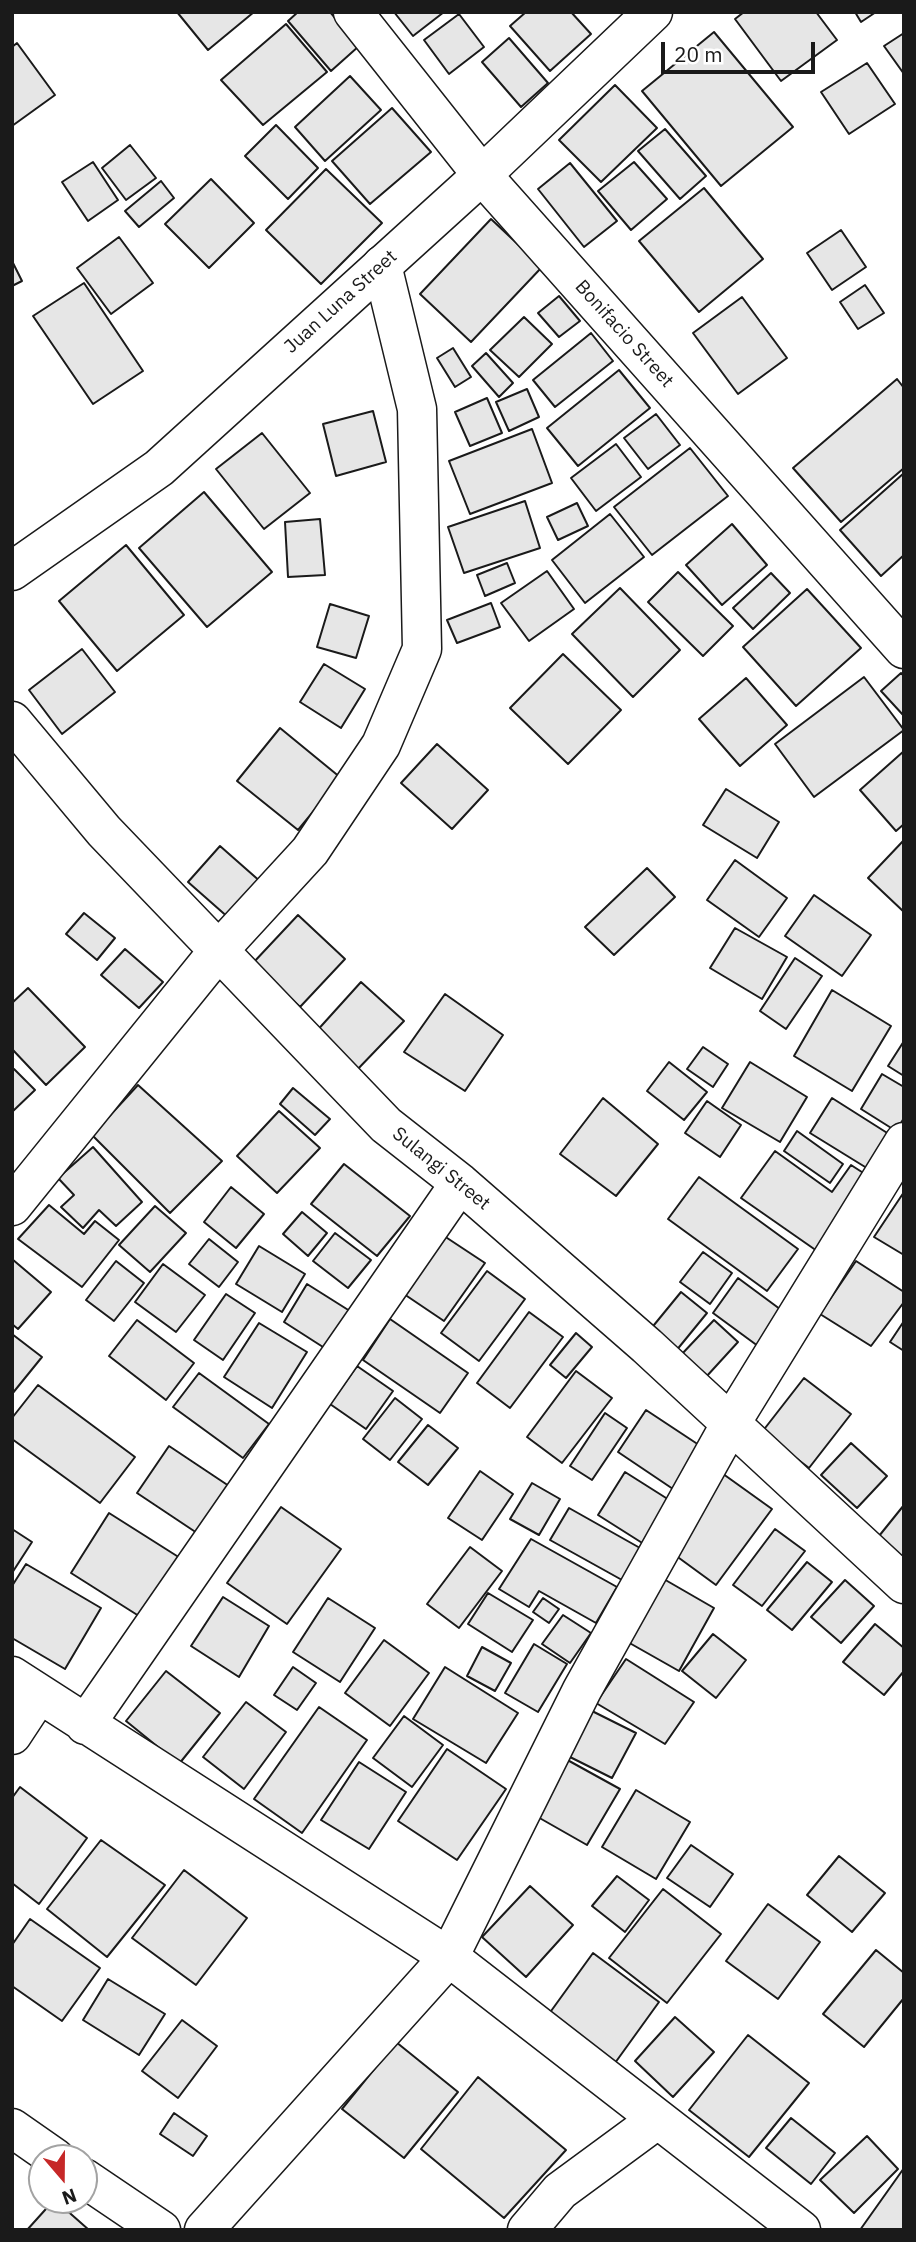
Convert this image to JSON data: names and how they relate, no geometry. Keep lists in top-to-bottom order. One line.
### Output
{"streets":{"street":["Juan Luna Street","Bonifacio Street","Sulangi Street"]},"crossings":[["Juan Luna Street","Bonifacio Street"]],"scale_bar":"20 m","north":"bottom"}
